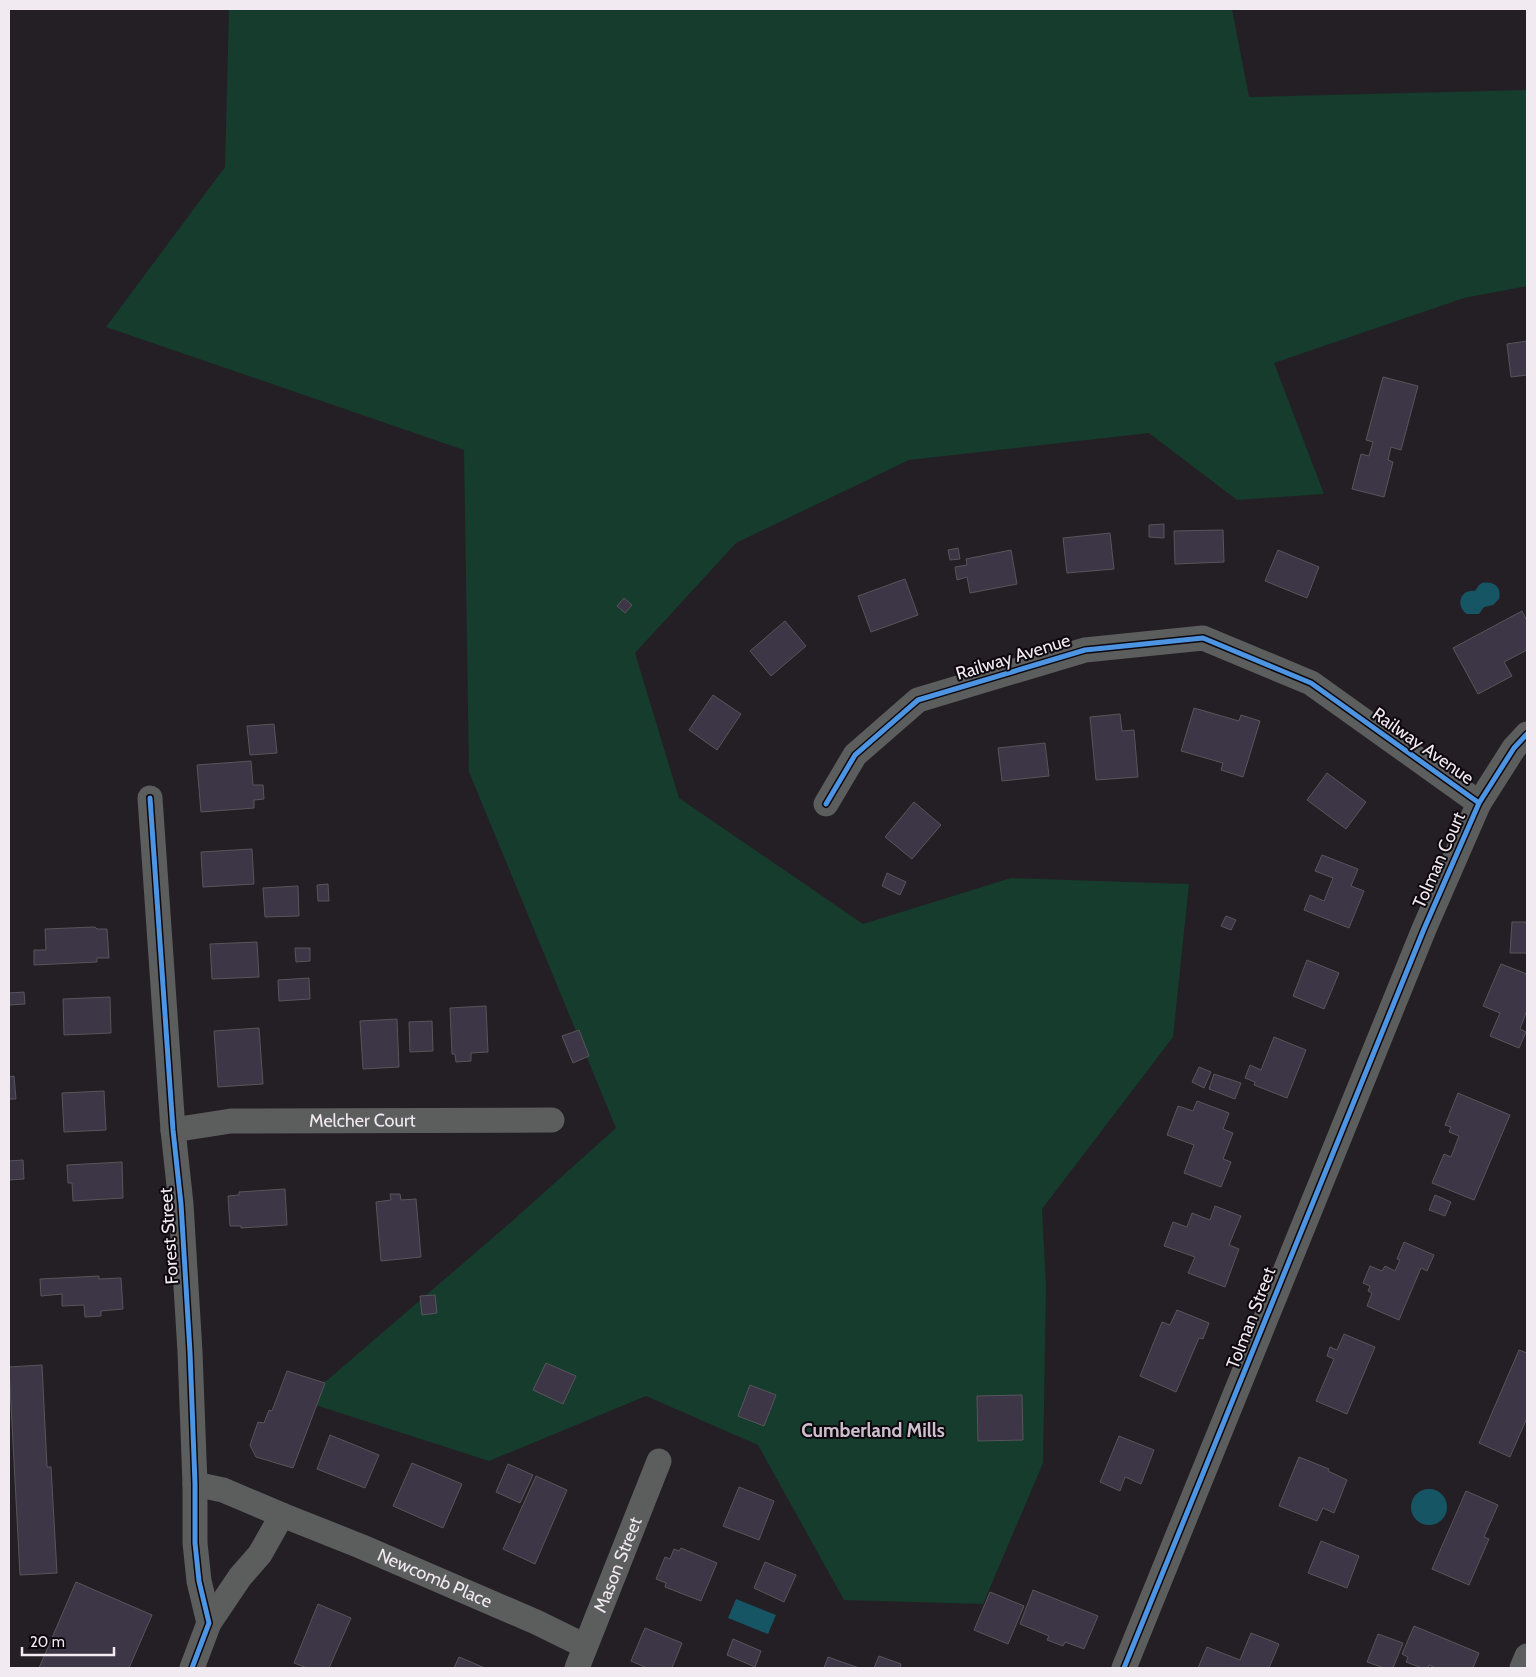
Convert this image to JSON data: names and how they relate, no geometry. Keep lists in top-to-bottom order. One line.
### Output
{"streets":{"street":["Railway Avenue","Tolman Court","Melcher Court","Forest Street","Tolman Street","Mason Street","Newcomb Place"]},"crossings":[["Railway Avenue","Tolman Court"],["Tolman Court","Tolman Street"],["Melcher Court","Forest Street"],["Forest Street","Newcomb Place"],["Mason Street","Newcomb Place"]],"districts":["Cumberland Mills"],"scale_bar":"20 m"}
